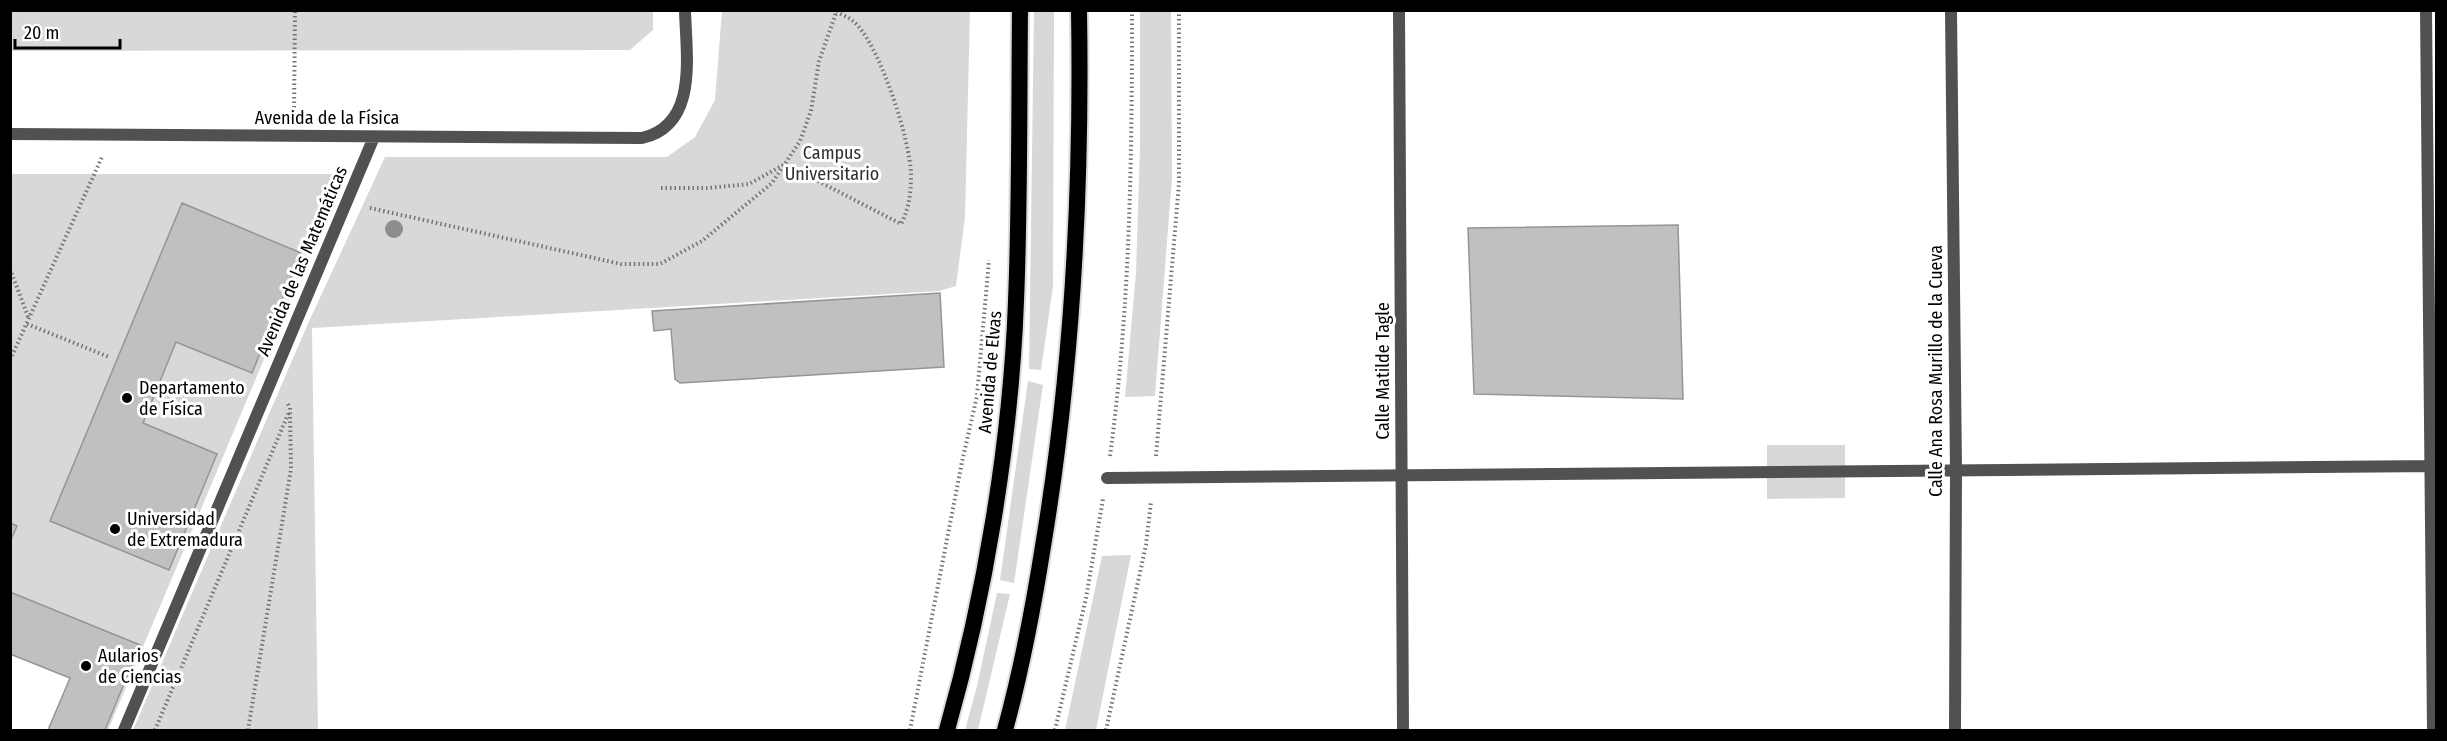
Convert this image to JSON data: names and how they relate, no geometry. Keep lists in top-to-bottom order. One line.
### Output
{"streets":{"highway":["Avenida de Elvas"],"street":["Avenida de la Física","Avenida de las Matemáticas","Calle Matilde Tagle","Calle Ana Rosa Murillo de la Cueva"]},"crossings":[["Avenida de la Física","Avenida de las Matemáticas"]],"parks":["Campus Universitario"],"places":["Departamento de Física","Universidad de Extremadura","Aularios de Ciencias"],"scale_bar":"20 m"}
